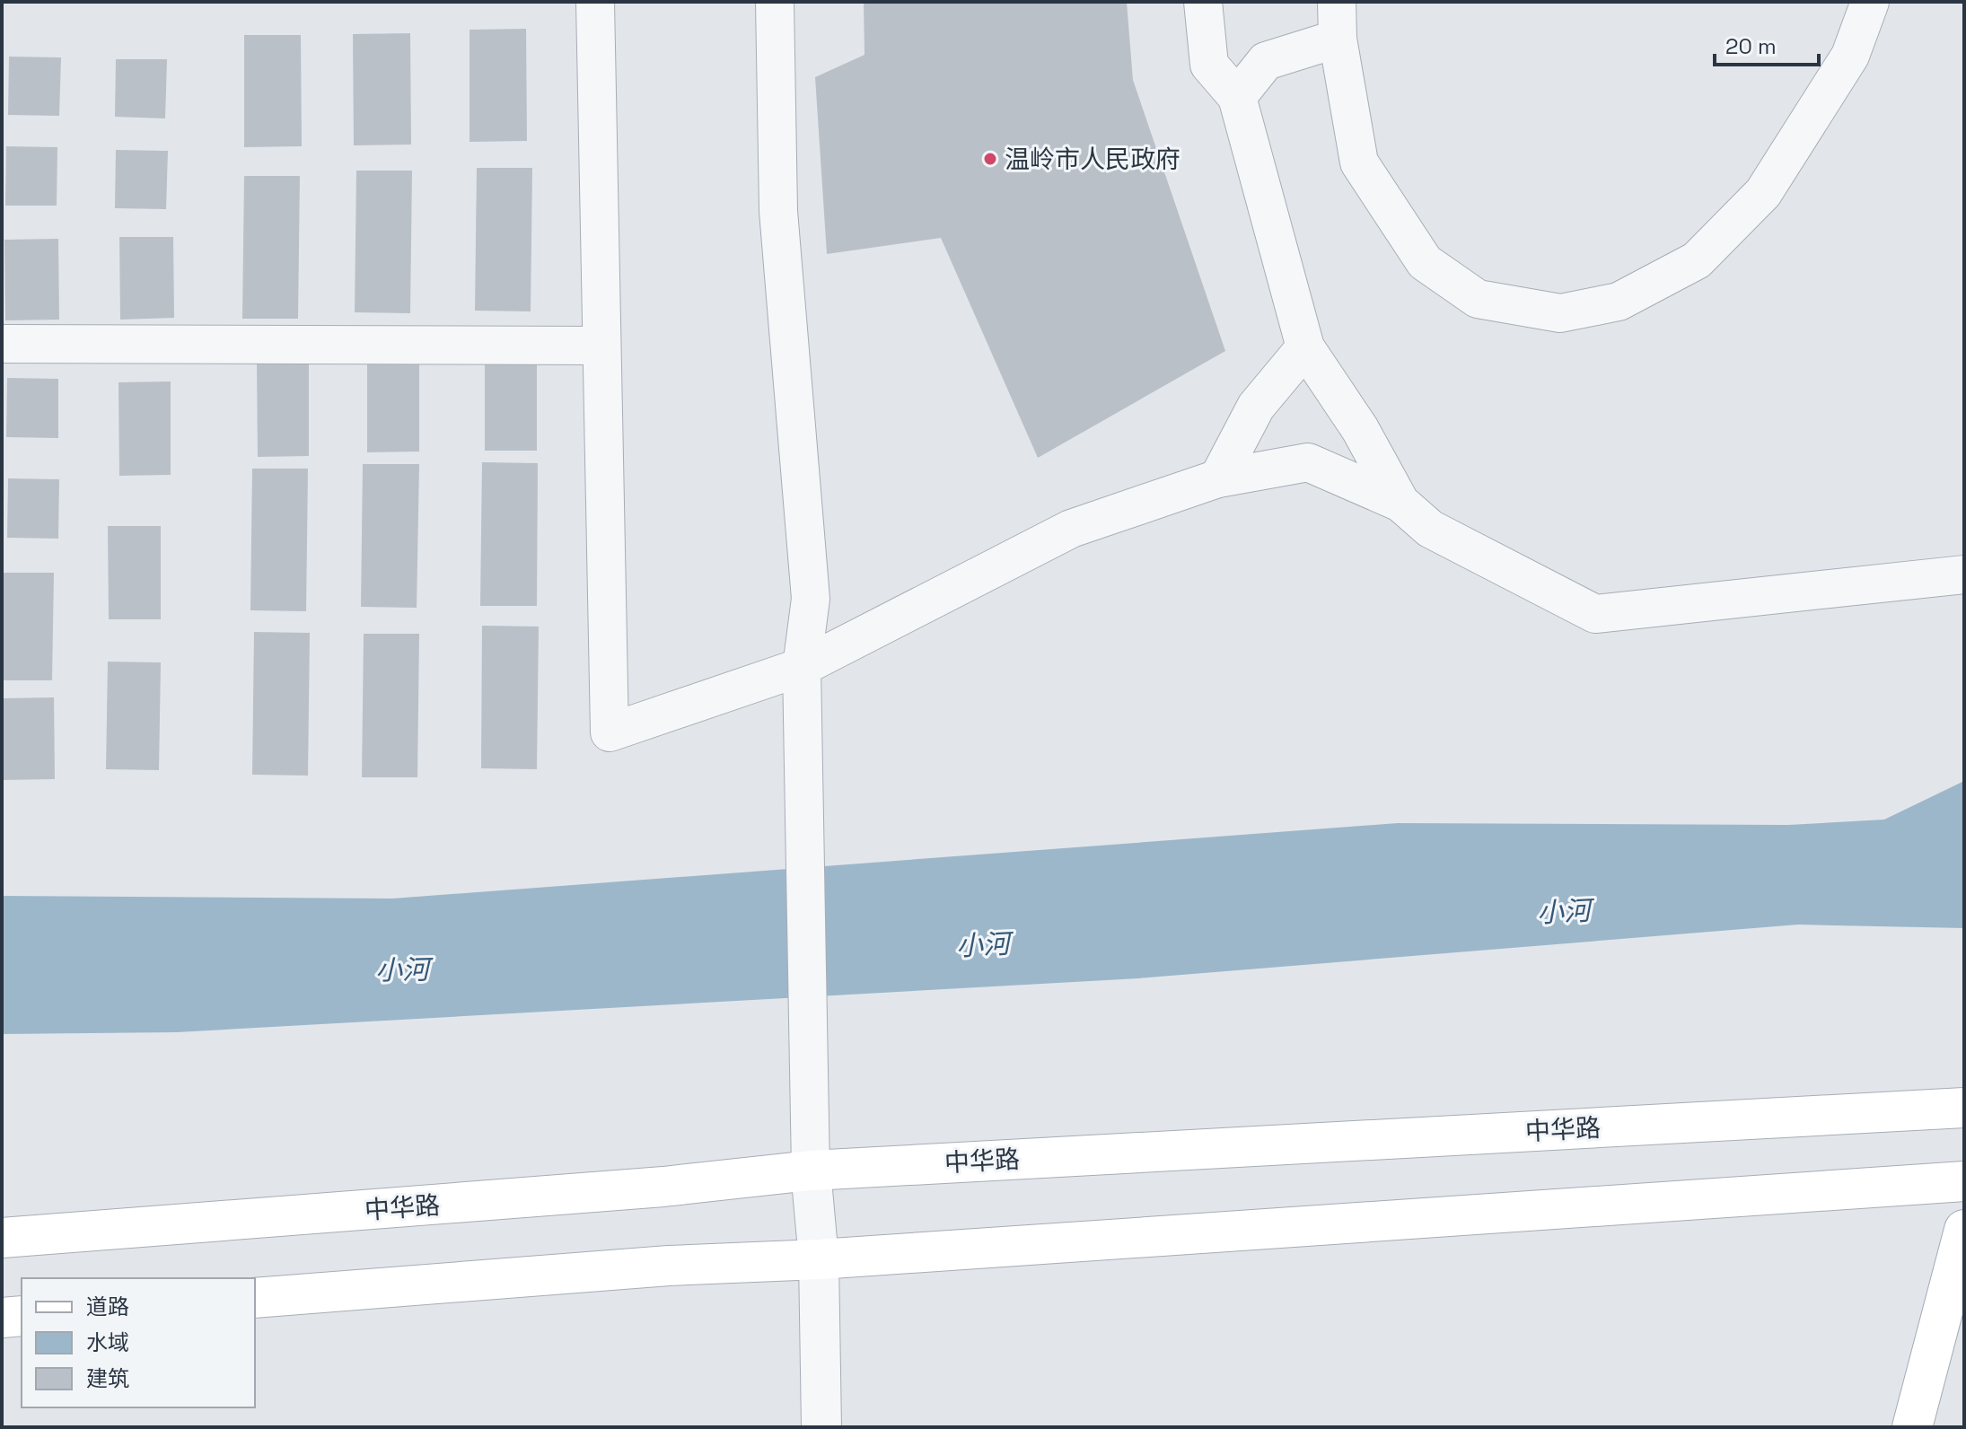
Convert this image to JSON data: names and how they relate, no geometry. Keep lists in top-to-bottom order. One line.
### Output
{"streets":{"main road":["中华路"]},"water":["小河"],"places":["温岭市人民政府"],"legend":["道路","水域","建筑"],"scale_bar":"20 m"}
